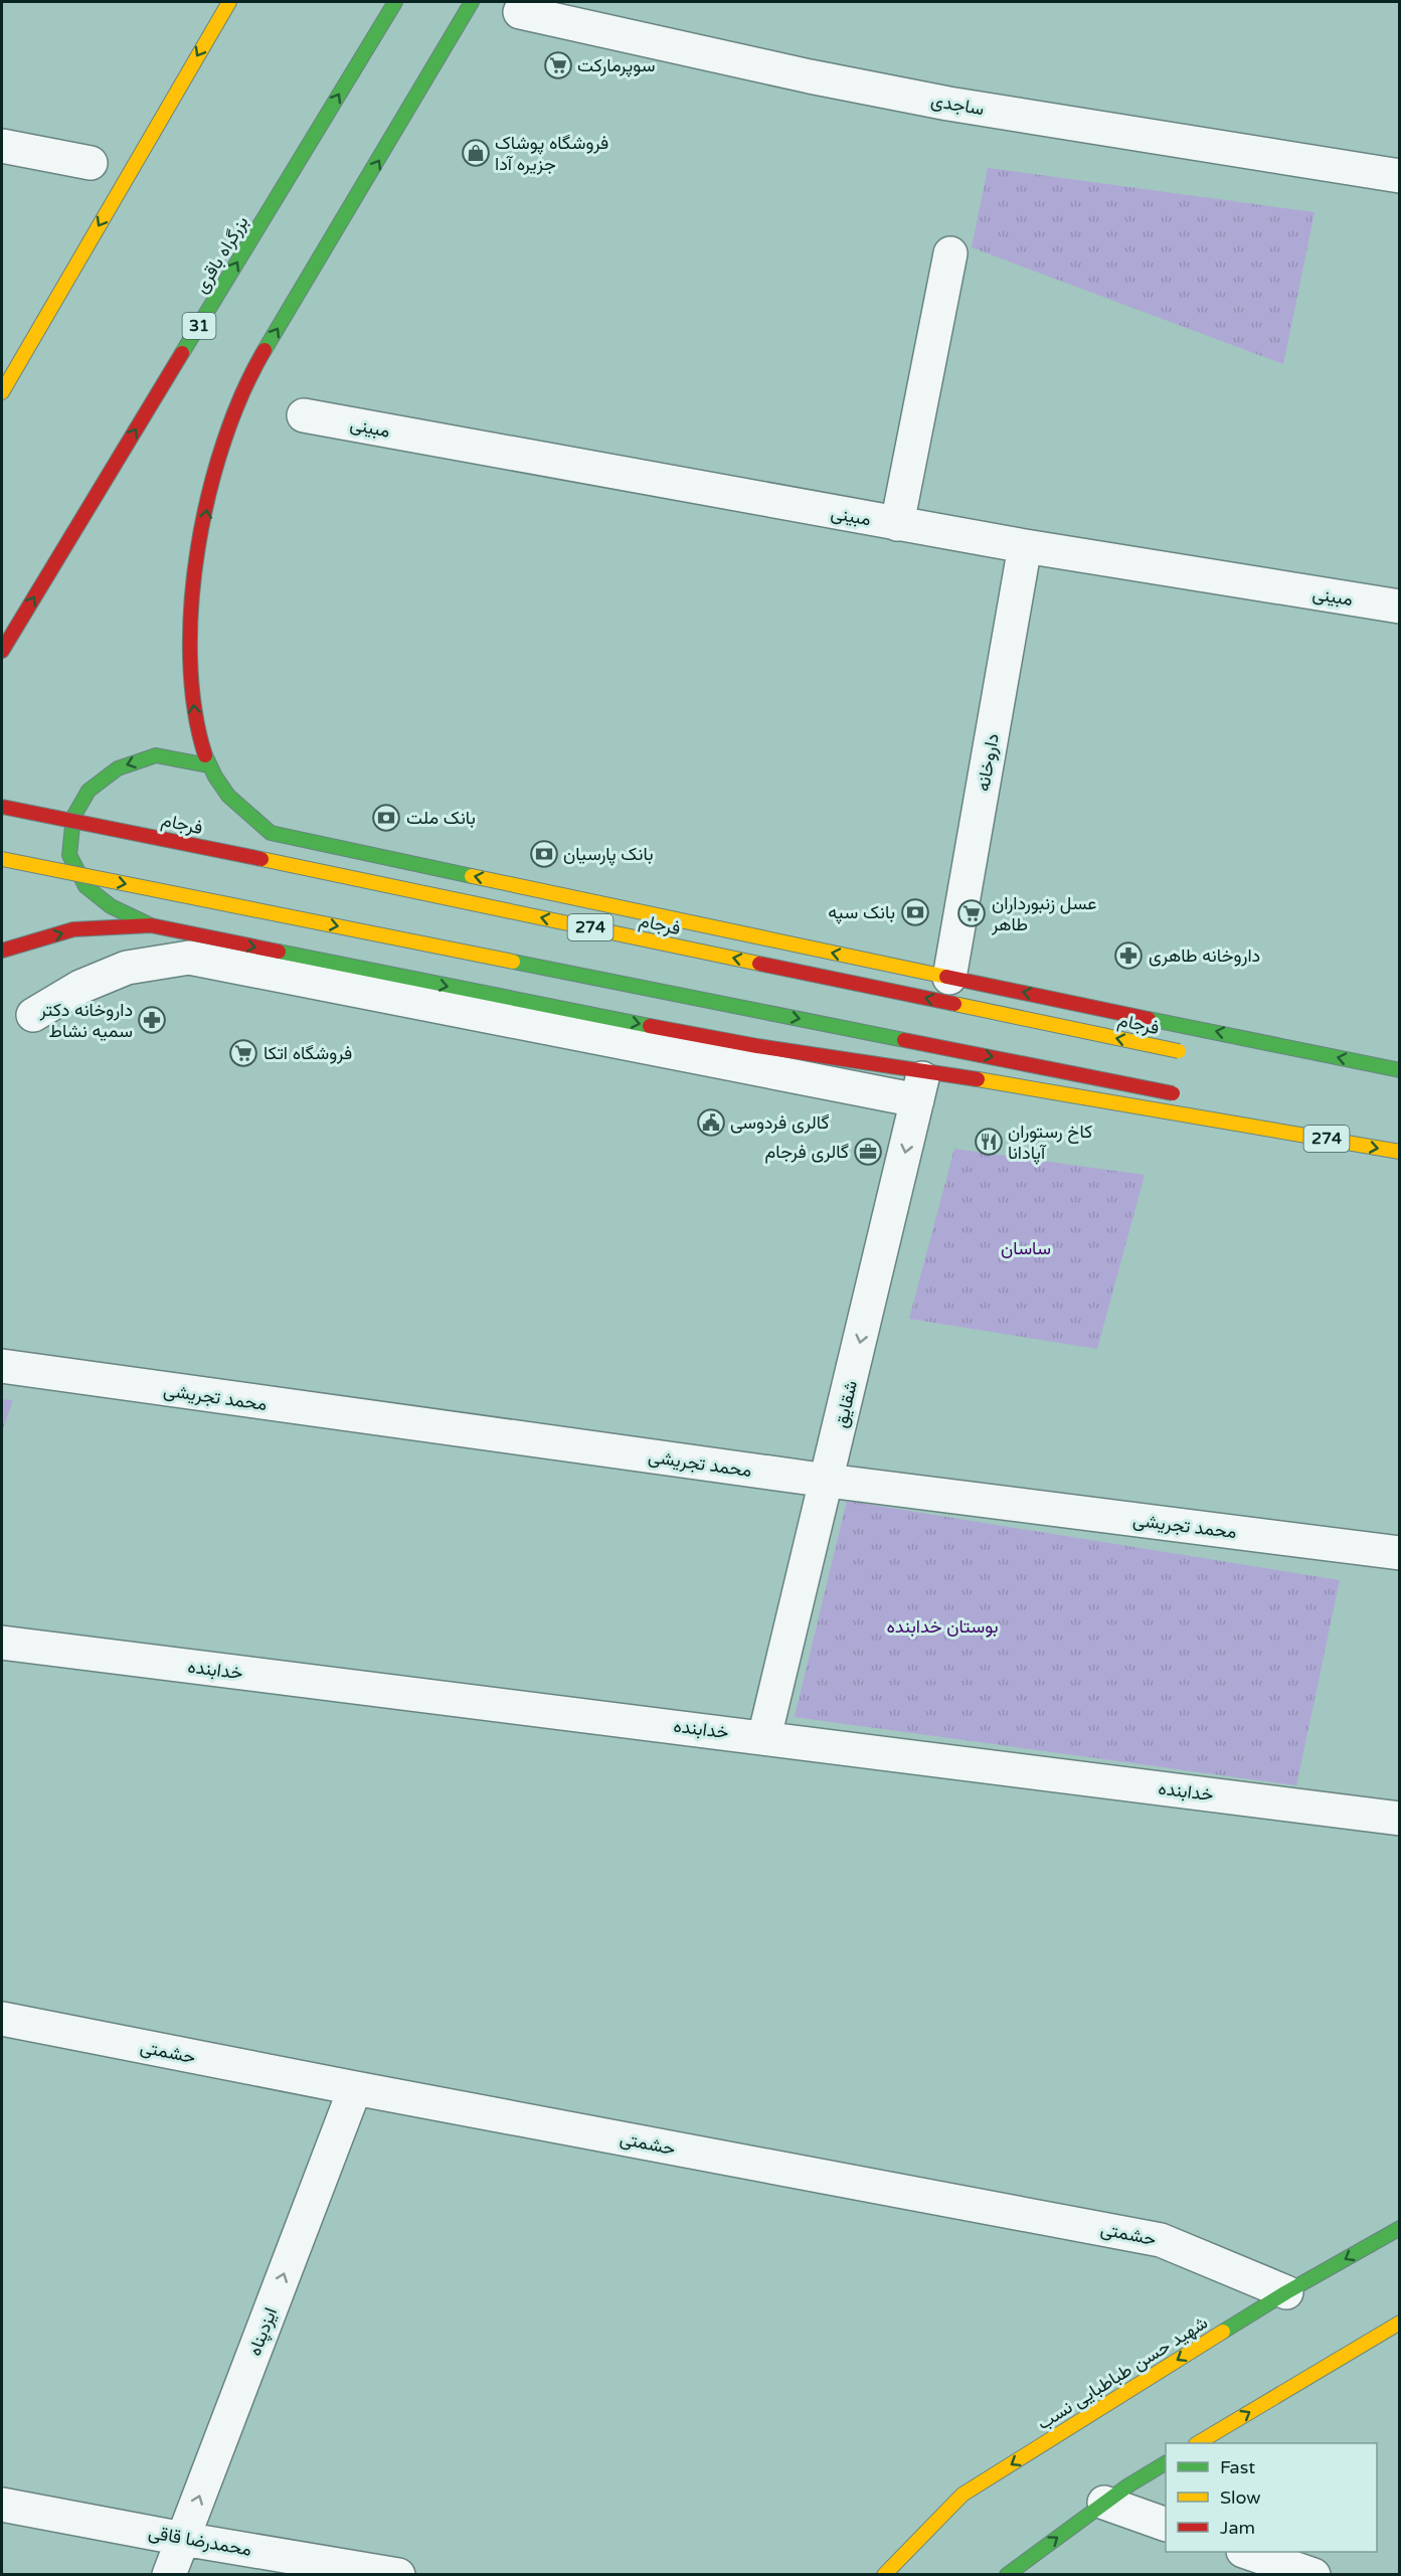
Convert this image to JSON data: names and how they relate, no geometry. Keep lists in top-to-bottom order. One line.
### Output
{"streets":{"main road":["بزرگراه باقری","31","فرجام","274","شهید حسن طباطبایی نسب"],"street":["ساجدی","مبینی","داروخانه","محمد تجریشی","شقایق","خدابنده","حشمتی","ایزدپناه","محمدرضا قاقی"]},"crossings":[["مبینی","داروخانه"],["محمد تجریشی","شقایق"],["شقایق","خدابنده"],["حشمتی","ایزدپناه"],["حشمتی","شهید حسن طباطبایی نسب"],["ایزدپناه","محمدرضا قاقی"]],"one_way":["شقایق","ایزدپناه"],"parks":["ساسان","بوستان خدابنده"],"places":{"supermarket":["سوپرمارکت","عسل زنبورداران طاهر","فروشگاه اتکا"],"shop":["فروشگاه پوشاک جزیره آدا"],"bank":["بانک ملت","بانک پارسیان","بانک سپه"],"pharmacy":["داروخانه طاهری","داروخانه دکتر سمیه نشاط"],"public building":["گالری فردوسی"],"restaurant":["کاخ رستوران آپادانا"],"office":["گالری فرجام"]},"legend":["Fast","Slow","Jam"]}
